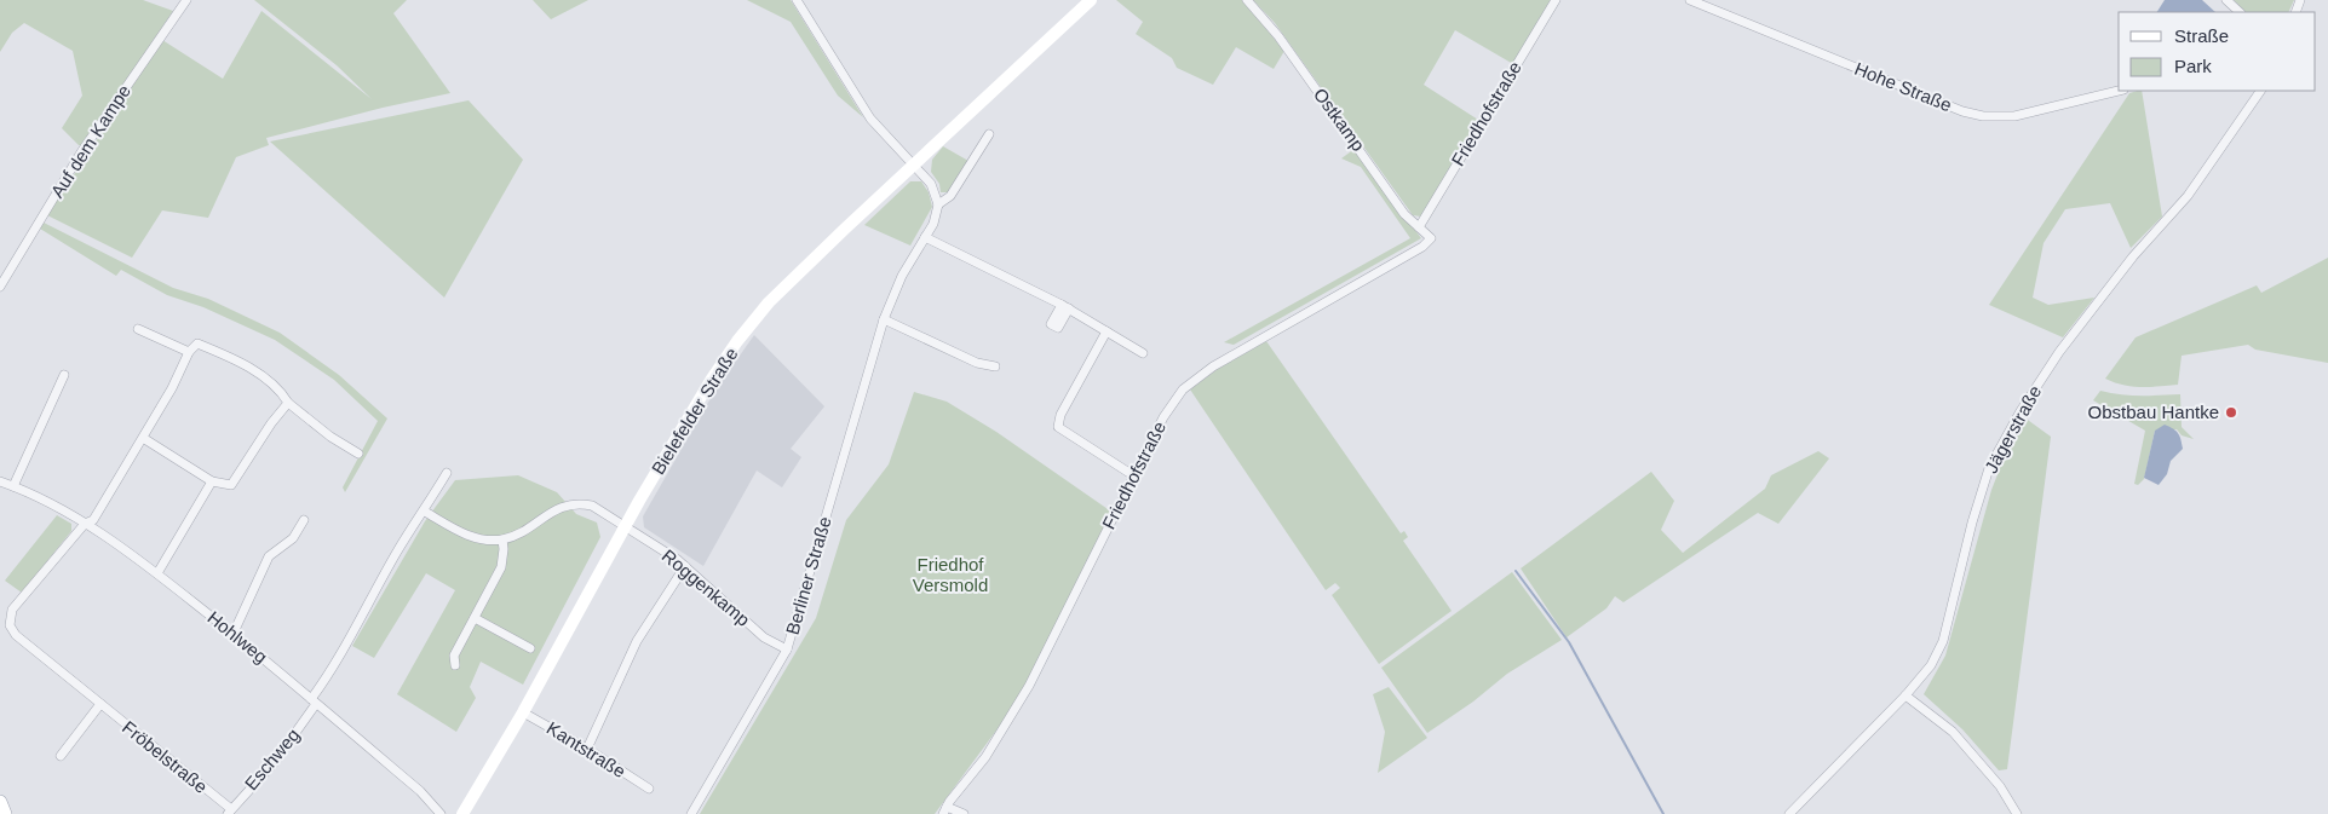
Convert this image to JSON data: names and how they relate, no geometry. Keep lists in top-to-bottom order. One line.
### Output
{"streets":{"main road":["Bielefelder Straße"],"street":["Hohe Straße","Friedhofstraße","Ostkamp","Auf dem Kampe","Jägerstraße","Berliner Straße","Roggenkamp","Hohlweg","Kantstraße","Fröbelstraße","Eschweg"]},"crossings":[["Friedhofstraße","Ostkamp"],["Bielefelder Straße","Roggenkamp"],["Bielefelder Straße","Kantstraße"],["Berliner Straße","Roggenkamp"],["Hohlweg","Fröbelstraße"],["Hohlweg","Eschweg"],["Fröbelstraße","Eschweg"]],"parks":["Friedhof Versmold"],"places":["Obstbau Hantke"],"legend":["Straße","Park"]}
